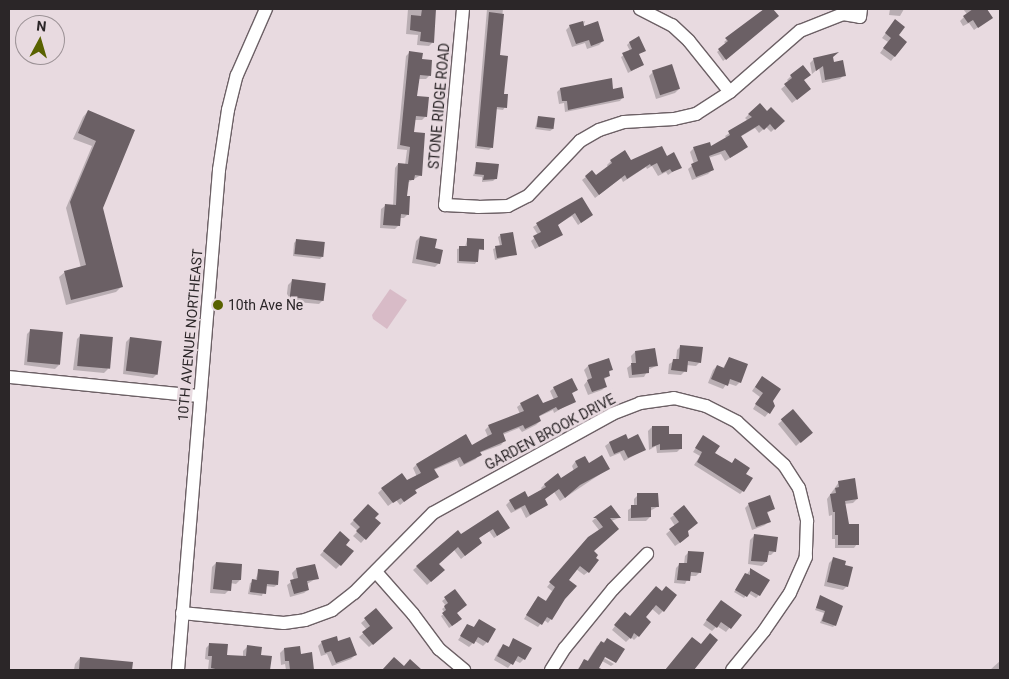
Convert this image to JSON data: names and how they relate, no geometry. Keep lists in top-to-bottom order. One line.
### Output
{"streets":{"street":["STONE RIDGE ROAD","10TH AVENUE NORTHEAST","GARDEN BROOK DRIVE"]},"crossings":[["10TH AVENUE NORTHEAST","GARDEN BROOK DRIVE"]],"places":["10th Ave Ne"],"north":"top"}
